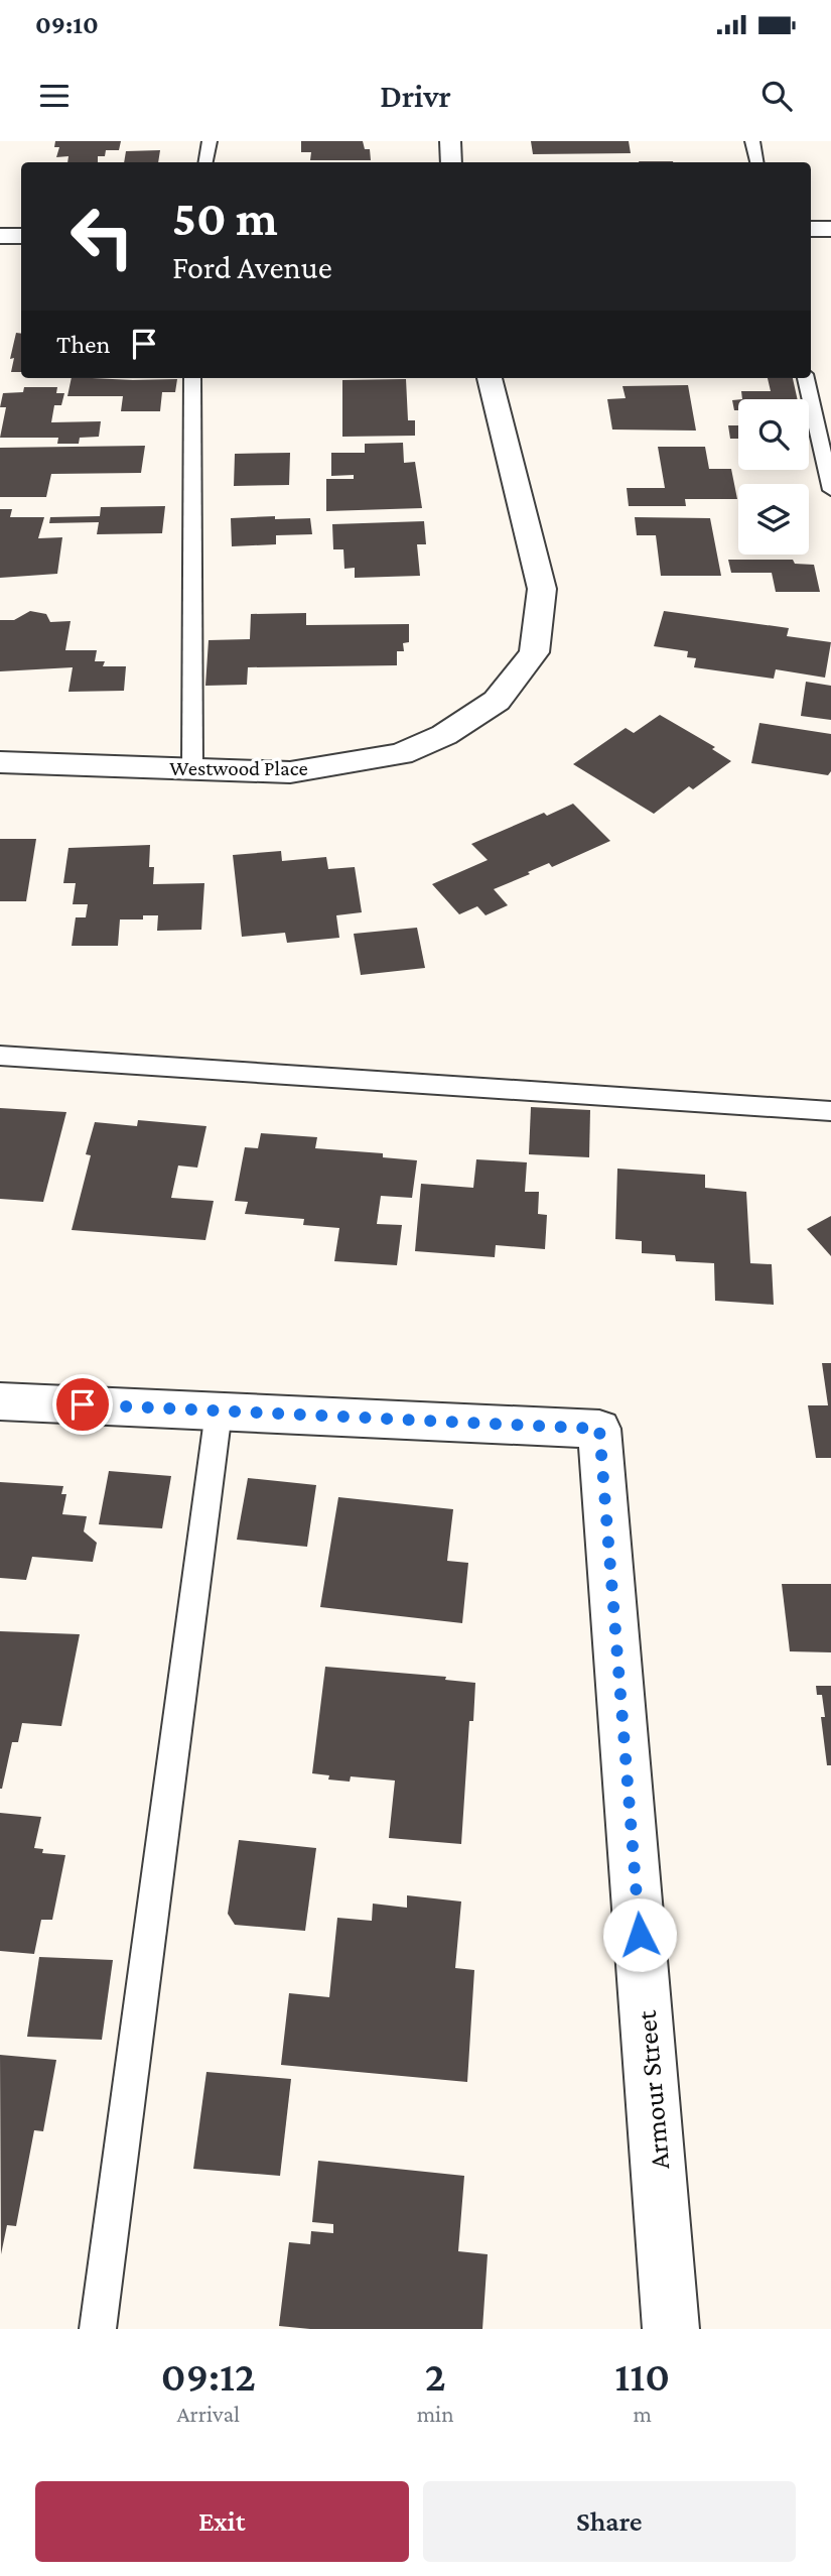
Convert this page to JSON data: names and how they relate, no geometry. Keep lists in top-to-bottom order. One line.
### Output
{"streets":{"street":["Westwood Place","Armour Street"]},"page":{"status":"09:10","header":"Drivr","turn":["50 m","Ford Avenue"],"then":"Then","eta":["09:12","Arrival","2","min","110","m"],"buttons":["Exit","Share"]}}
